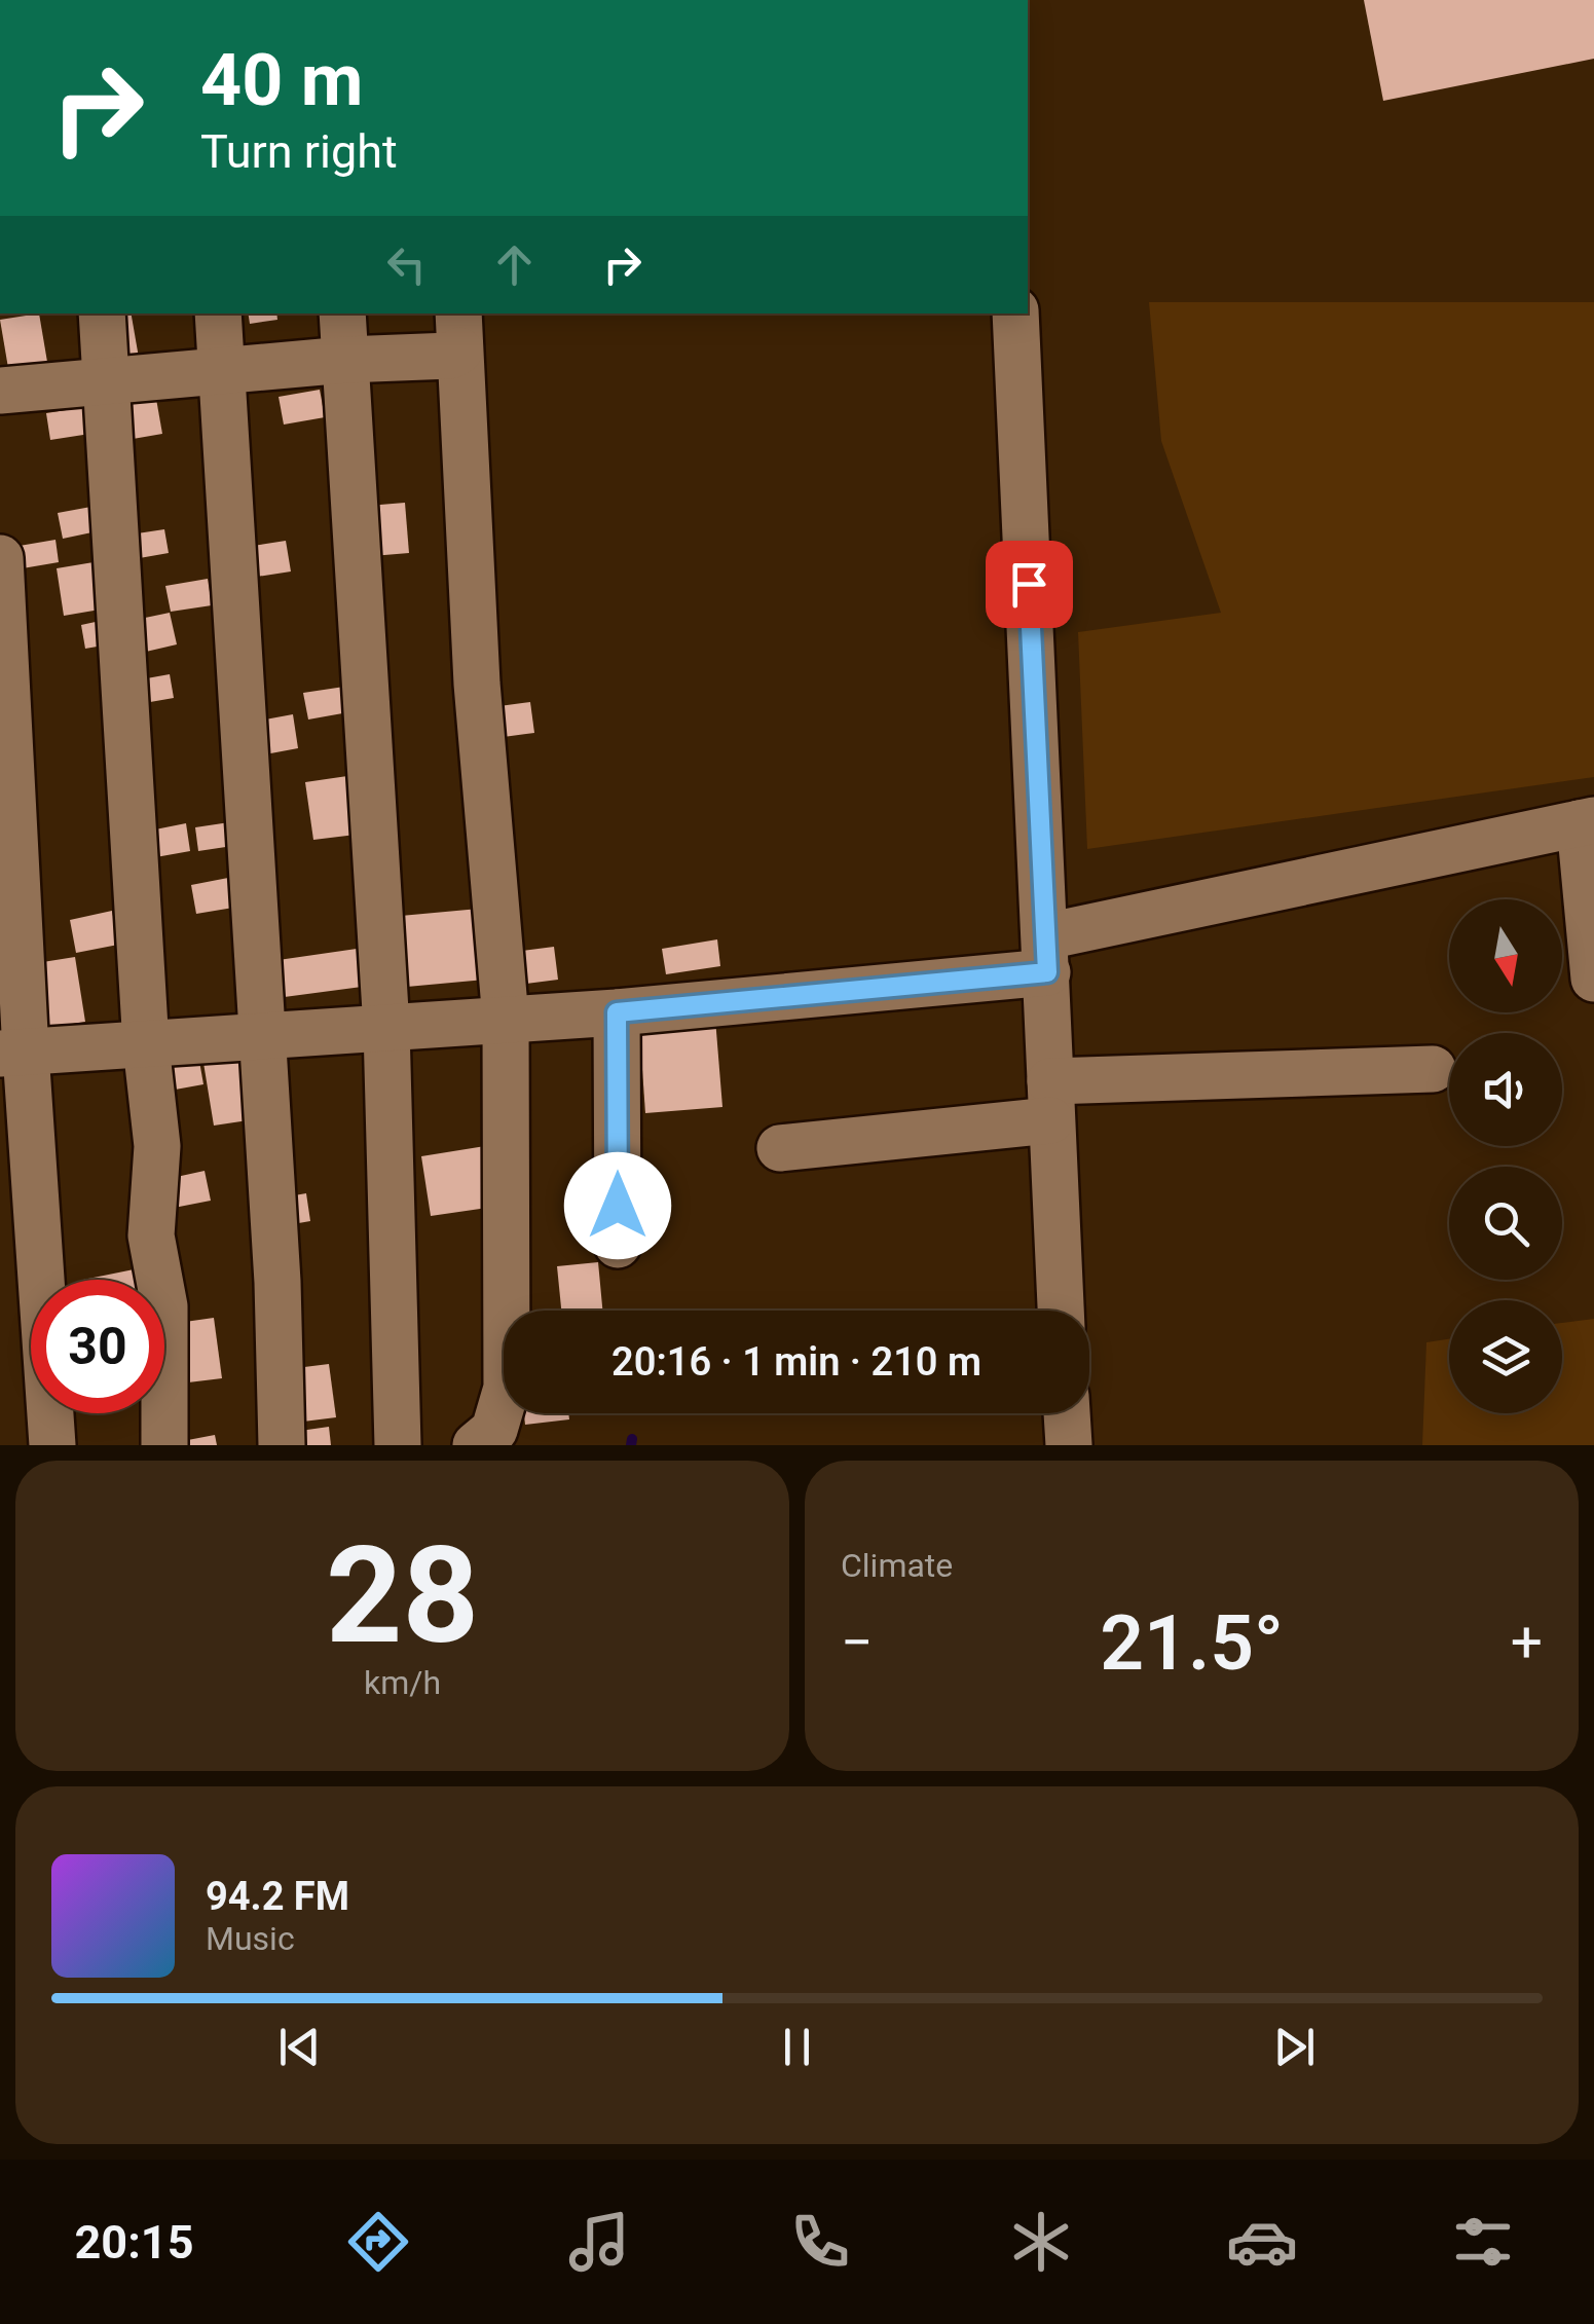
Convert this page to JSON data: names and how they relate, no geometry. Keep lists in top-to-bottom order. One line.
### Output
{"north":"bottom","page":{"turn":["40 m","Turn right"],"limit":"30","trip":"20:16 · 1 min · 210 m","tile":[["28","km/h"],"Climate"],"heat":["−","21.5°","+"],"song":["94.2 FM","Music"],"tabs":"20:15"}}
